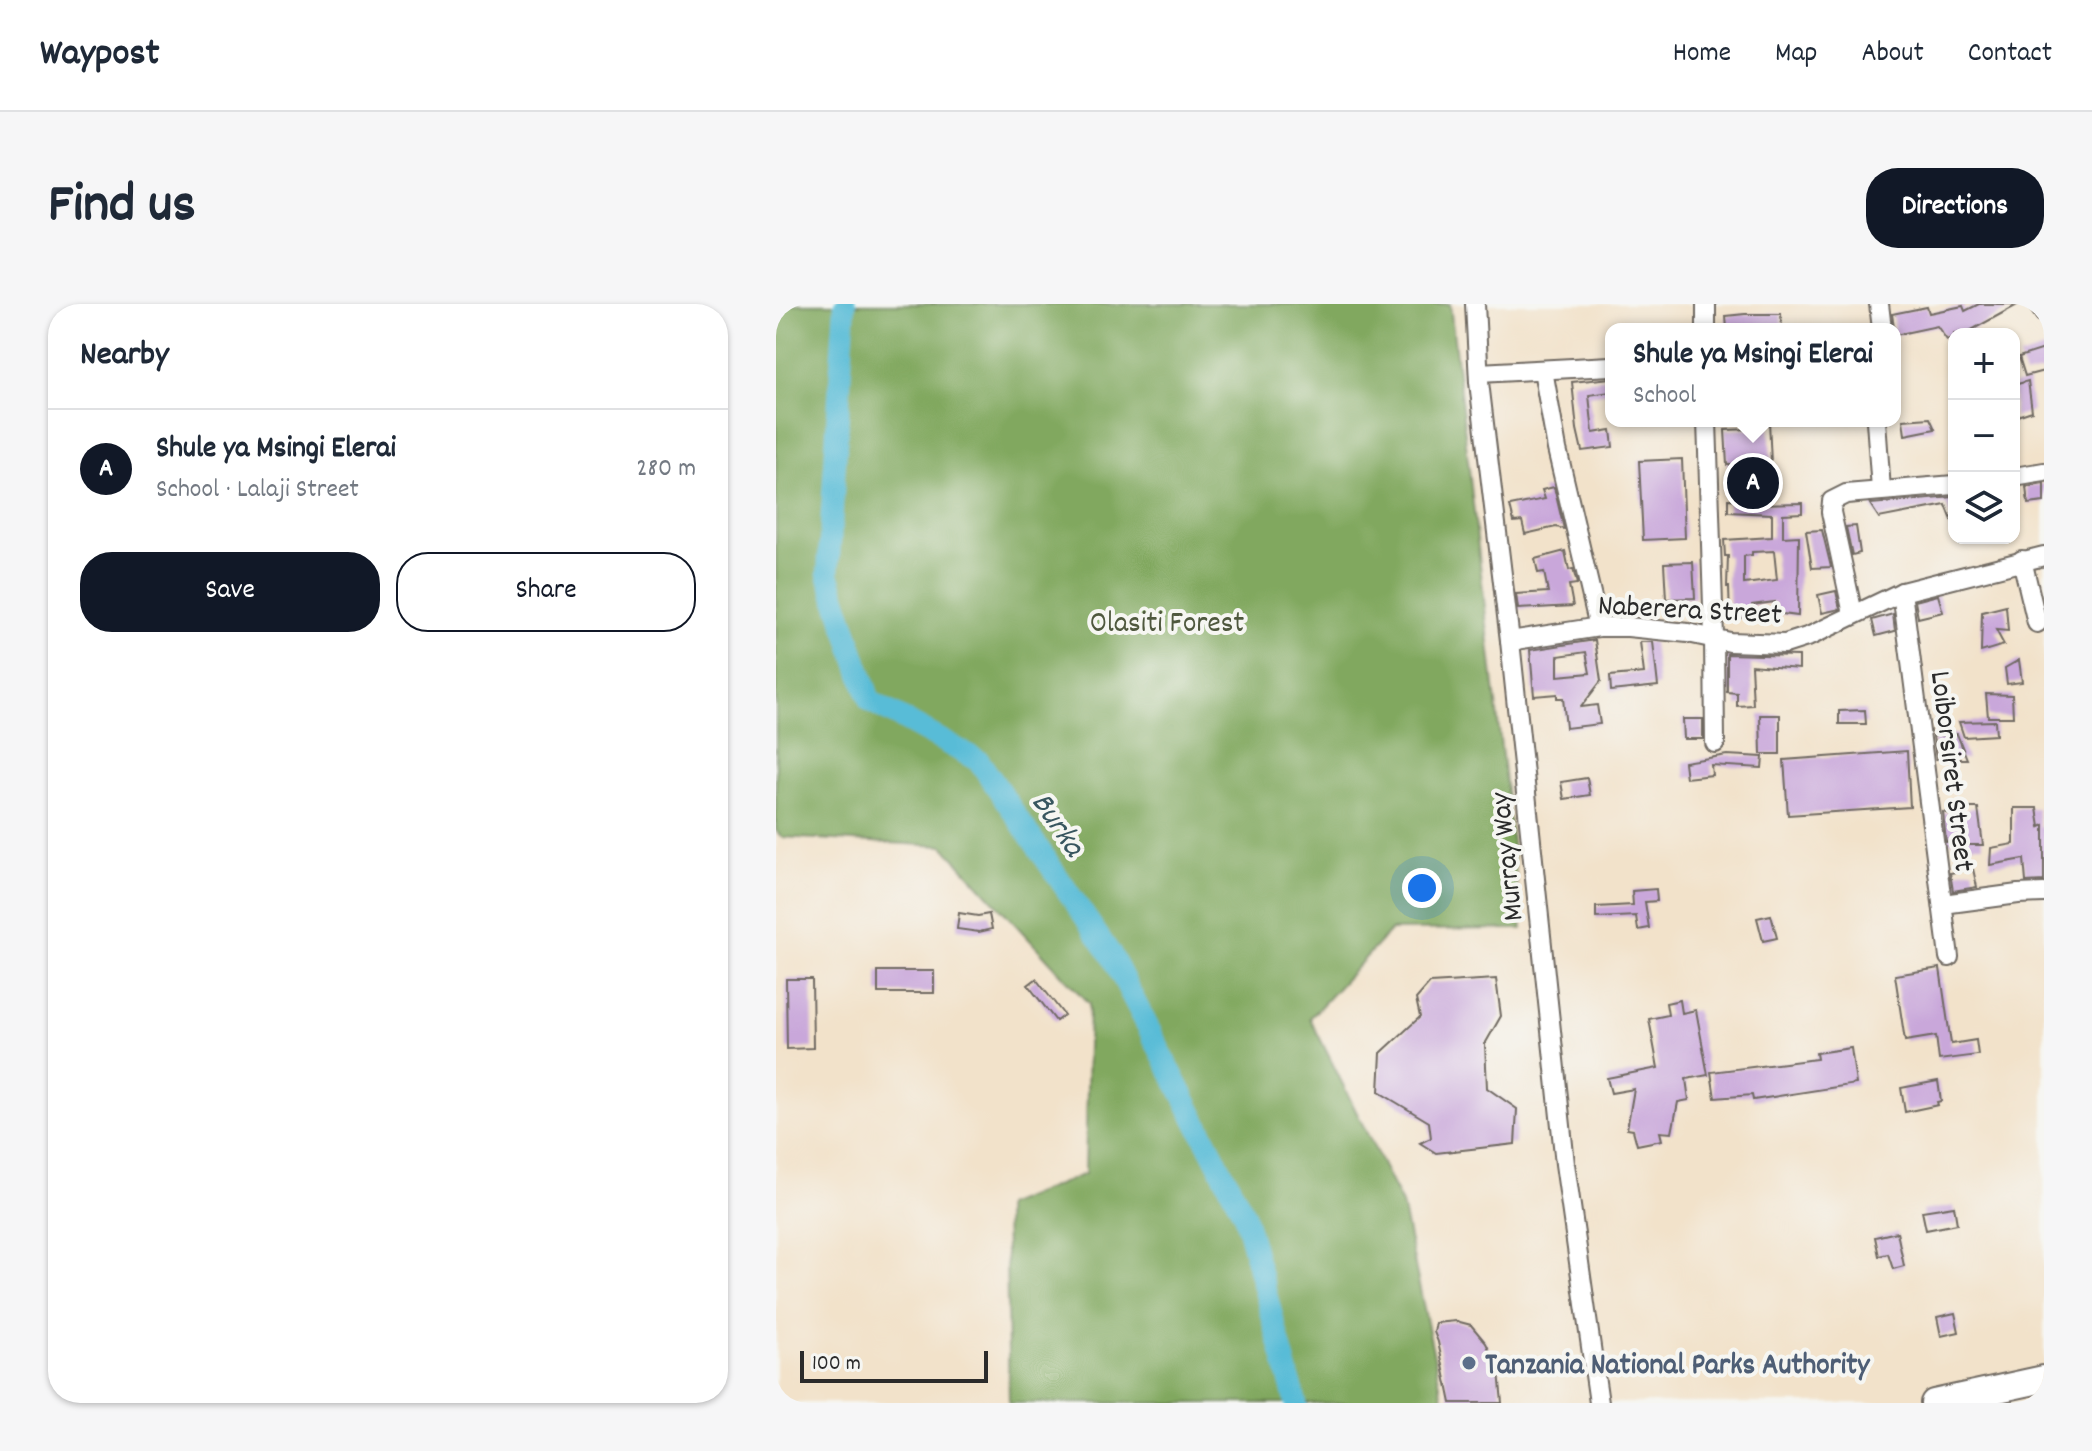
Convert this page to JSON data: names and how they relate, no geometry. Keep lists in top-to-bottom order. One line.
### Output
{"streets":{"street":["Naberera Street","Loiborsiret Street","Murray Way"]},"crossings":[["Naberera Street","Loiborsiret Street"],["Naberera Street","Murray Way"]],"water":["Burka"],"parks":["Olasiti Forest"],"places":["Tanzania National Parks Authority"],"scale_bar":"100 m","page":{"header":"Waypost","nav":["Home","Map","About","Contact"],"title":"Find us","buttons":["Directions",["Save","Share"]],"heading":"Nearby","popup":["Shule ya Msingi Elerai","School"],"map_buttons":["+","−"],"list":[{"mark":"A","name":"Shule ya Msingi Elerai","note":"School · Lalaji Street","value":"280 m"}],"pins":"A","scale":"100 m"}}
